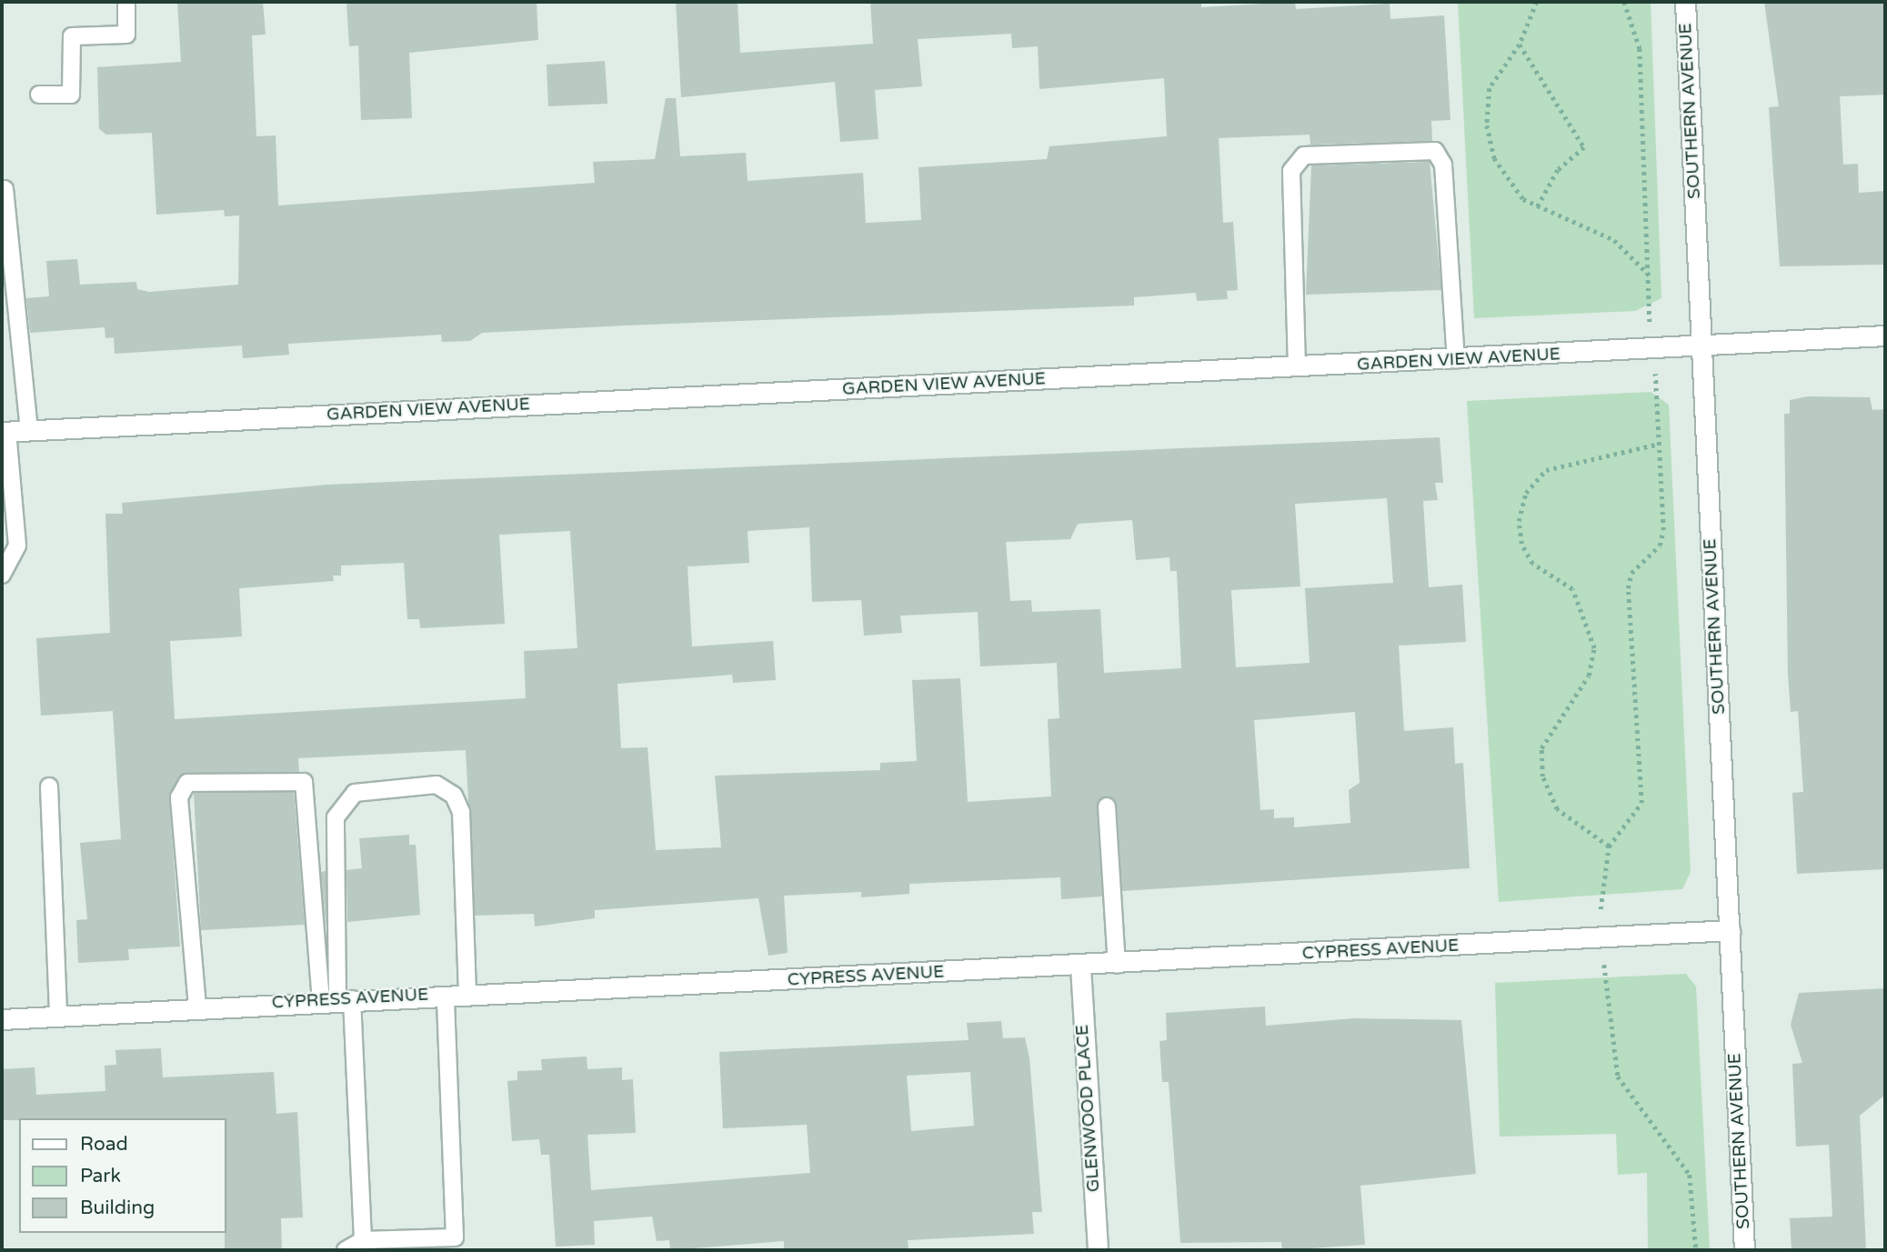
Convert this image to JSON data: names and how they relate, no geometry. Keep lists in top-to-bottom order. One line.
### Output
{"streets":{"street":["SOUTHERN AVENUE","GARDEN VIEW AVENUE","CYPRESS AVENUE","GLENWOOD PLACE"]},"crossings":[["SOUTHERN AVENUE","GARDEN VIEW AVENUE"],["SOUTHERN AVENUE","CYPRESS AVENUE"],["CYPRESS AVENUE","GLENWOOD PLACE"]],"legend":["Road","Park","Building"]}
